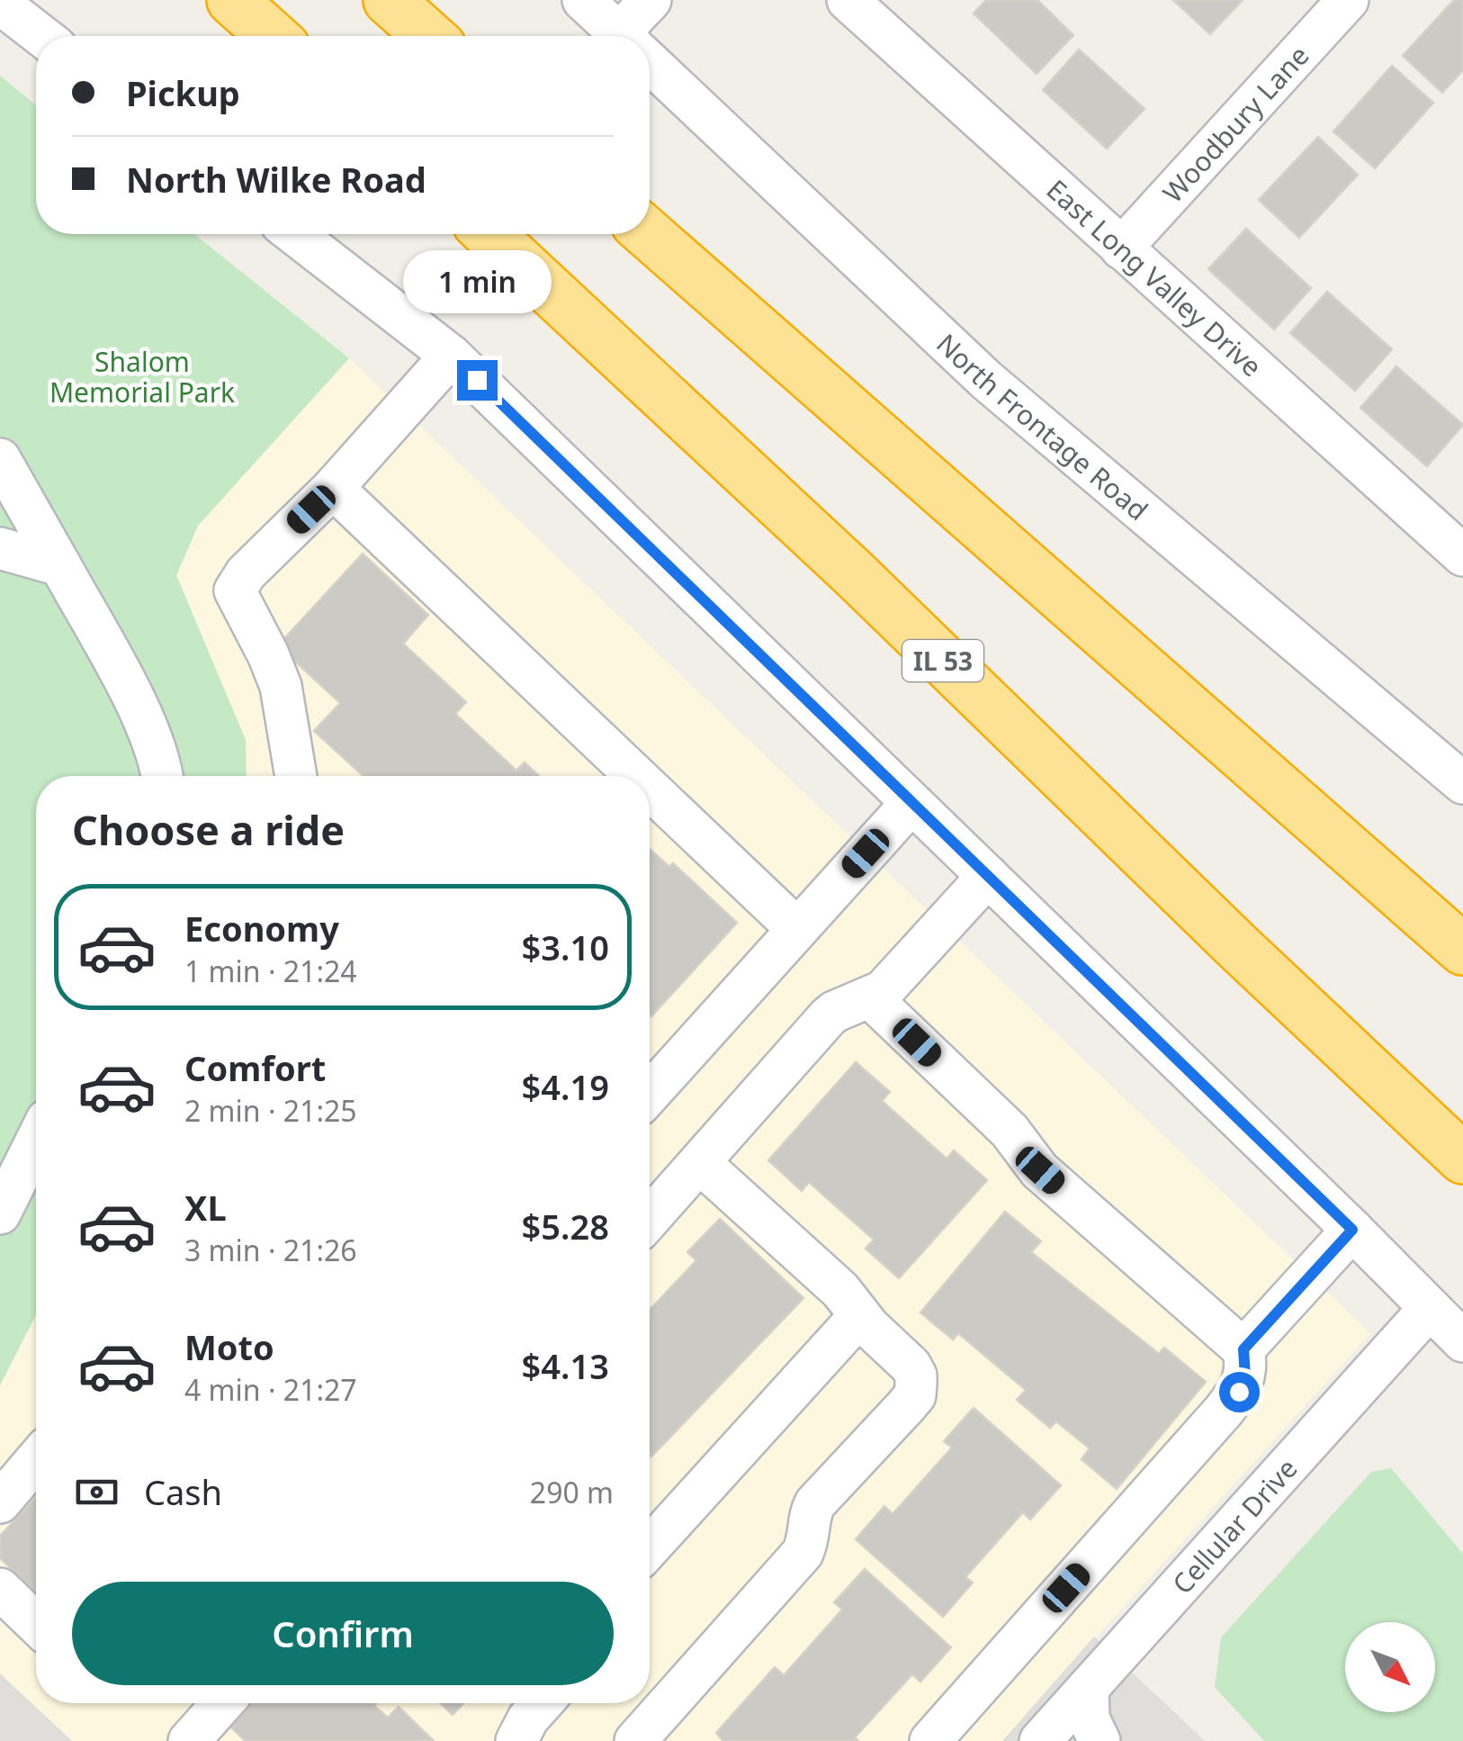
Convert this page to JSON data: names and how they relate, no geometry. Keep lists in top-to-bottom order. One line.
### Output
{"streets":{"highway":["IL 53"],"street":["Woodbury Lane","East Long Valley Drive","North Frontage Road","Cellular Drive"]},"crossings":[["Woodbury Lane","East Long Valley Drive"]],"parks":["Shalom Memorial Park"],"north":"bottom right","page":{"banner":["Pickup","North Wilke Road"],"bubble":"1 min","heading":"Choose a ride","list":[{"name":"Economy","note":"1 min · 21:24","value":"$3.10"},{"name":"Comfort","note":"2 min · 21:25","value":"$4.19"},{"name":"XL","note":"3 min · 21:26","value":"$5.28"},{"name":"Moto","note":"4 min · 21:27","value":"$4.13"}],"pay":["Cash","290 m"],"buttons":"Confirm"}}
